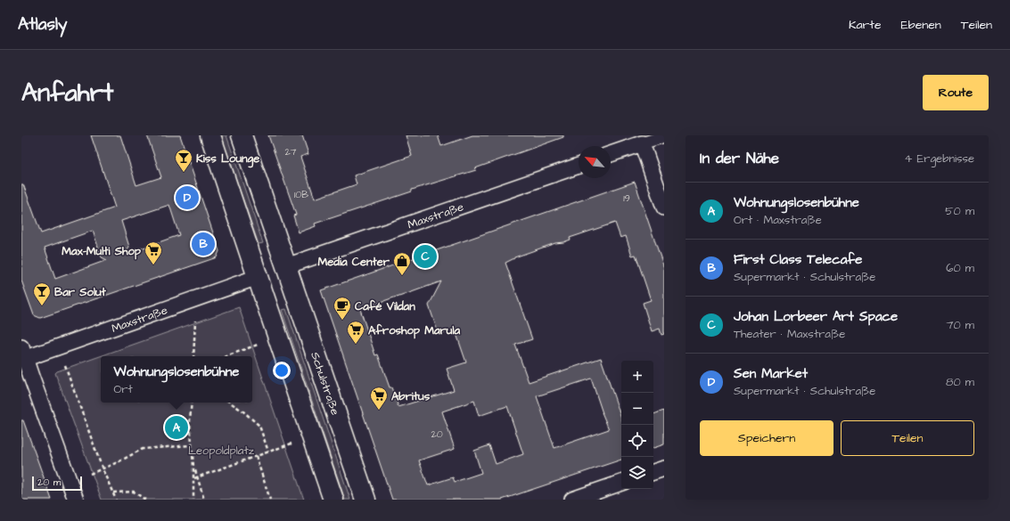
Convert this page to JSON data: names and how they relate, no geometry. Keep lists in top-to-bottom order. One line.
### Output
{"streets":{"main road":["Schulstraße"],"street":["Maxstraße"]},"crossings":[["Maxstraße","Schulstraße"]],"parks":["Leopoldplatz"],"places":{"bar":["Kiss Lounge","Bar Solut"],"supermarket":["Max-Multi Shop","Afroshop Marula","Abritus"],"shop":["Media Center"],"cafe":["Café Vildan"]},"house_numbers":["27","10B","19","20"],"scale_bar":"20 m","north":"top left","page":{"header":"Atlasly","nav":["Karte","Ebenen","Teilen"],"buttons":["Route",["Speichern","Teilen"]],"title":"Anfahrt","heading":["In der Nähe","4 Ergebnisse"],"list":[{"mark":"A","name":"Wohnungslosenbühne","note":"Ort · Maxstraße","value":"50 m"},{"mark":"B","name":"First Class Telecafe","note":"Supermarkt · Schulstraße","value":"60 m"},{"mark":"C","name":"Johan Lorbeer Art Space","note":"Theater · Maxstraße","value":"70 m"},{"mark":"D","name":"Sen Market","note":"Supermarkt · Schulstraße","value":"80 m"}],"pins":["D","B","C","A"],"popup":["Wohnungslosenbühne","Ort"],"map_buttons":["+","−"],"scale":"20 m"}}
